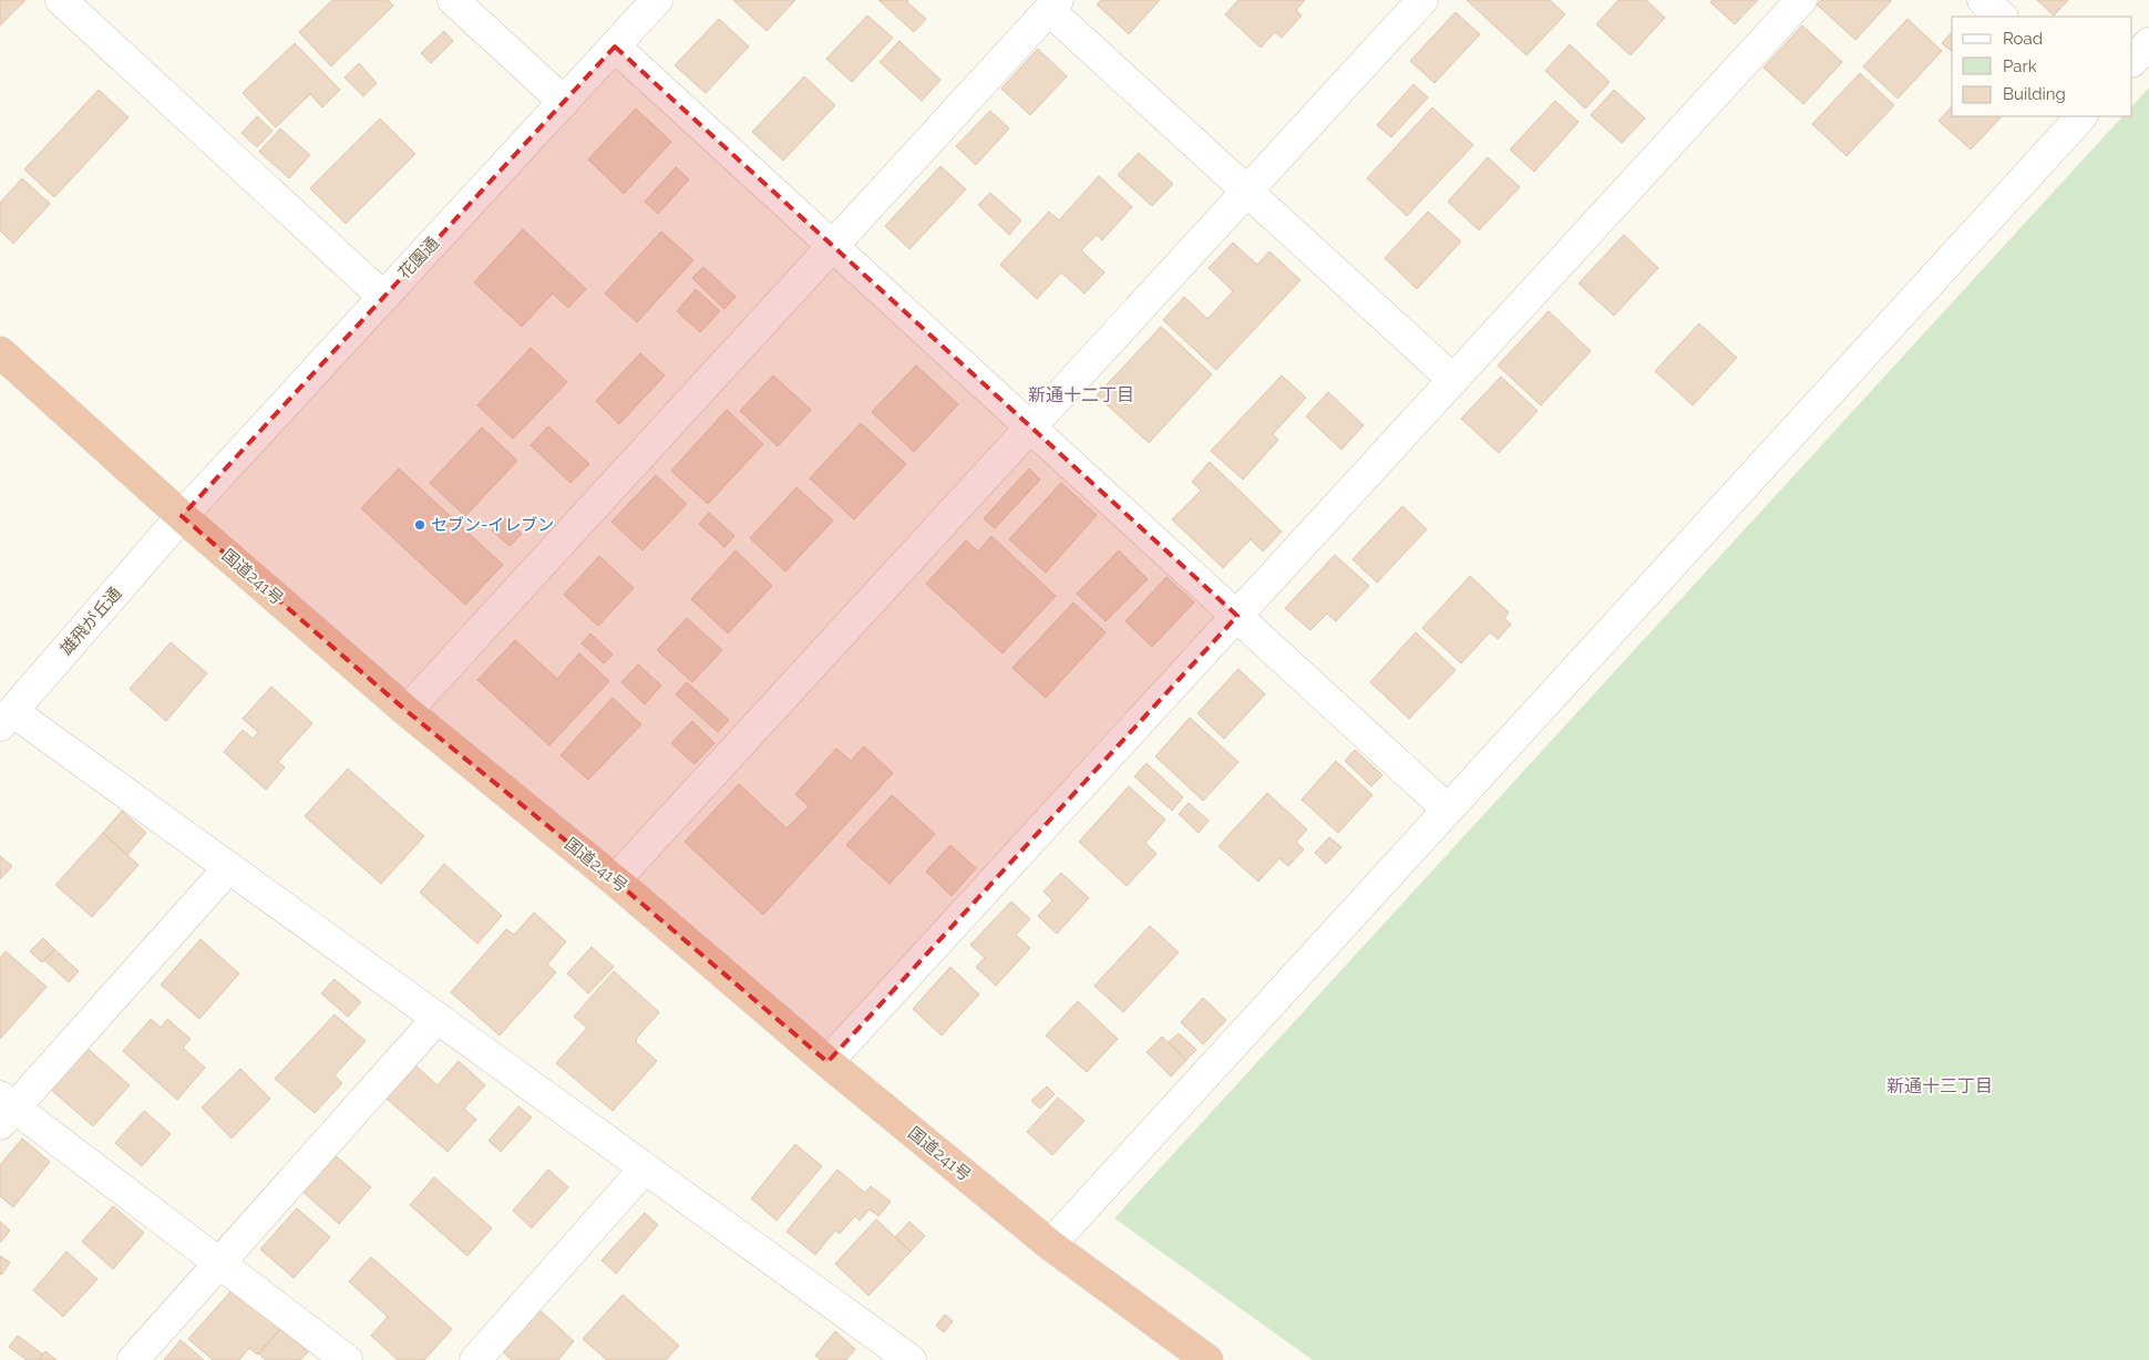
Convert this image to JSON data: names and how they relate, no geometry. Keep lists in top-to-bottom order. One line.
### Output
{"streets":{"highway":["国道241号"],"street":["花園通","雄飛が丘通"]},"crossings":[["花園通","国道241号"],["花園通","雄飛が丘通"],["国道241号","雄飛が丘通"]],"districts":["新通十二丁目","新通十三丁目"],"places":["セブン-イレブン"],"legend":["Road","Park","Building"]}
